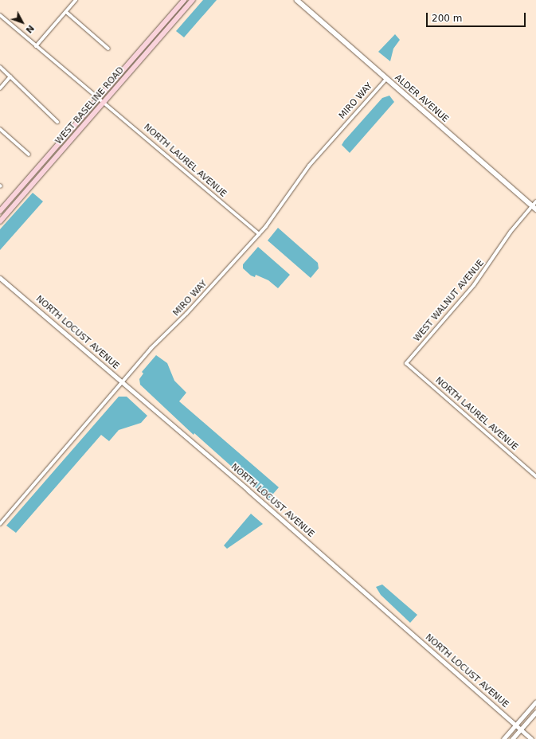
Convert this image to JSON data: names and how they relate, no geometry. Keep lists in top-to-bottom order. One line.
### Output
{"streets":{"main road":["ALDER AVENUE","WEST BASELINE ROAD"],"street":["MIRO WAY","NORTH LAUREL AVENUE","WEST WALNUT AVENUE","NORTH LOCUST AVENUE"]},"crossings":[["ALDER AVENUE","MIRO WAY"],["ALDER AVENUE","WEST WALNUT AVENUE"],["MIRO WAY","NORTH LAUREL AVENUE"],["MIRO WAY","NORTH LOCUST AVENUE"],["WEST BASELINE ROAD","NORTH LAUREL AVENUE"],["NORTH LAUREL AVENUE","WEST WALNUT AVENUE"]],"scale_bar":"200 m","north":"bottom right"}
